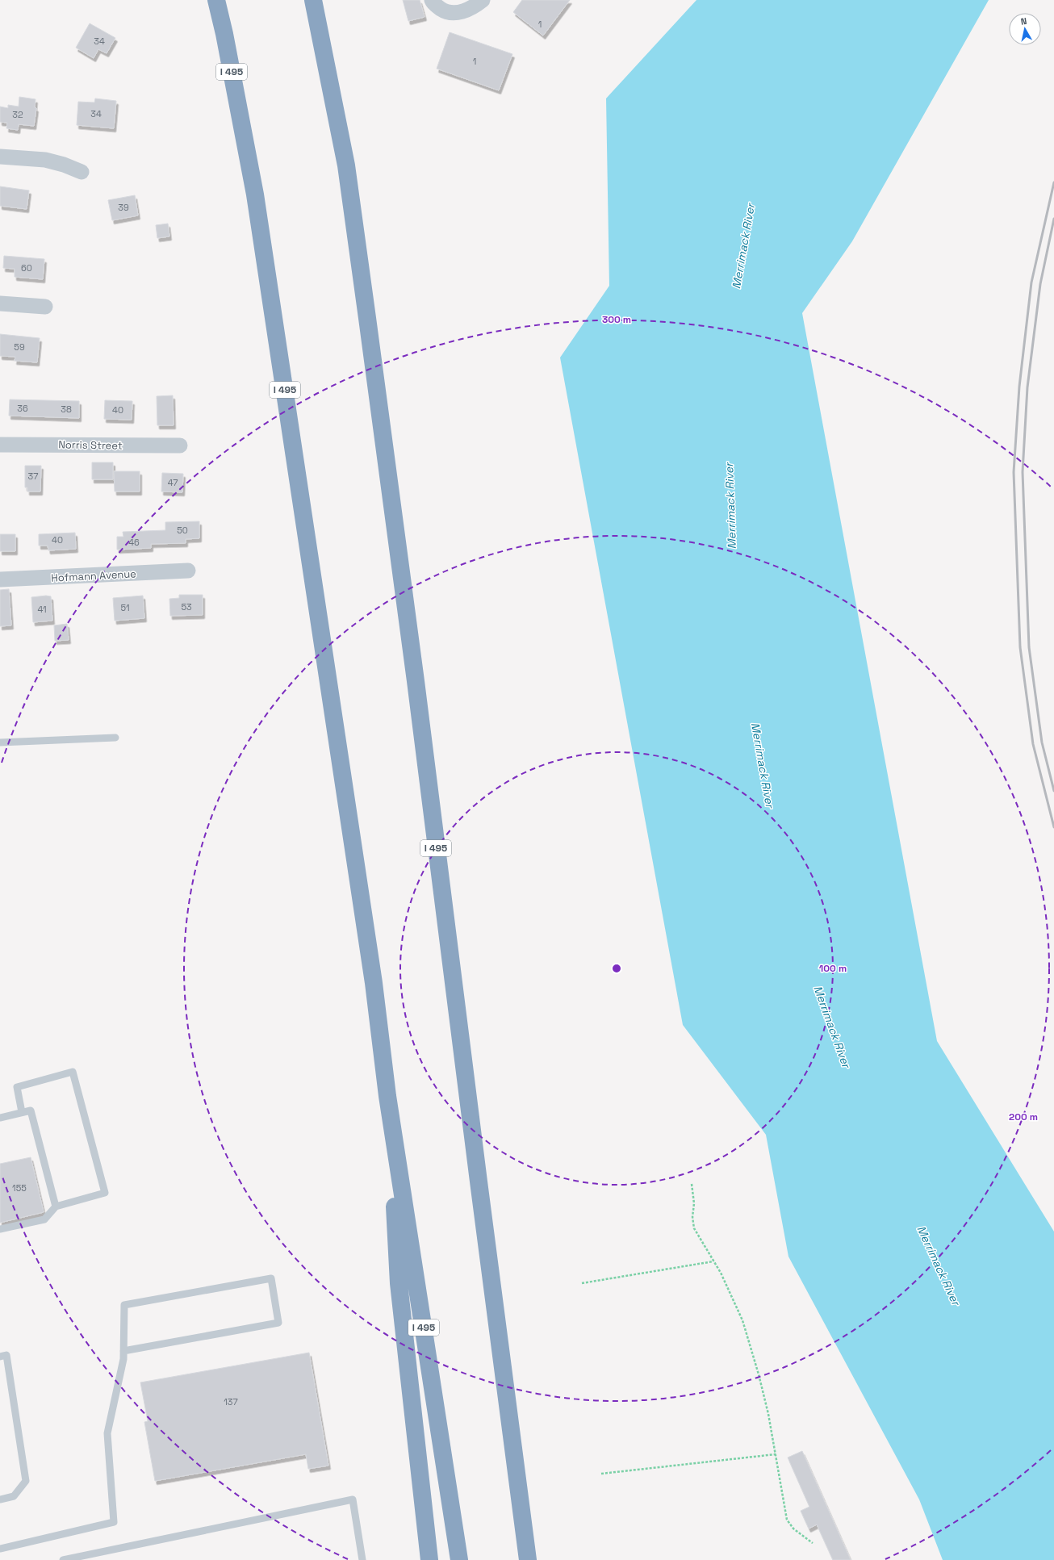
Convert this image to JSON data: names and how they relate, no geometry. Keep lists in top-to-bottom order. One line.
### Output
{"streets":{"highway":["I 495"],"street":["Norris Street","Hofmann Avenue"]},"water":["Merrimack River"],"house_numbers":["1","34","1","34","32","39","60","59","36","38","40","37","47","50","40","46","53","51","41","155","137"],"north":"top","rings":["300 m","100 m","200 m"]}
